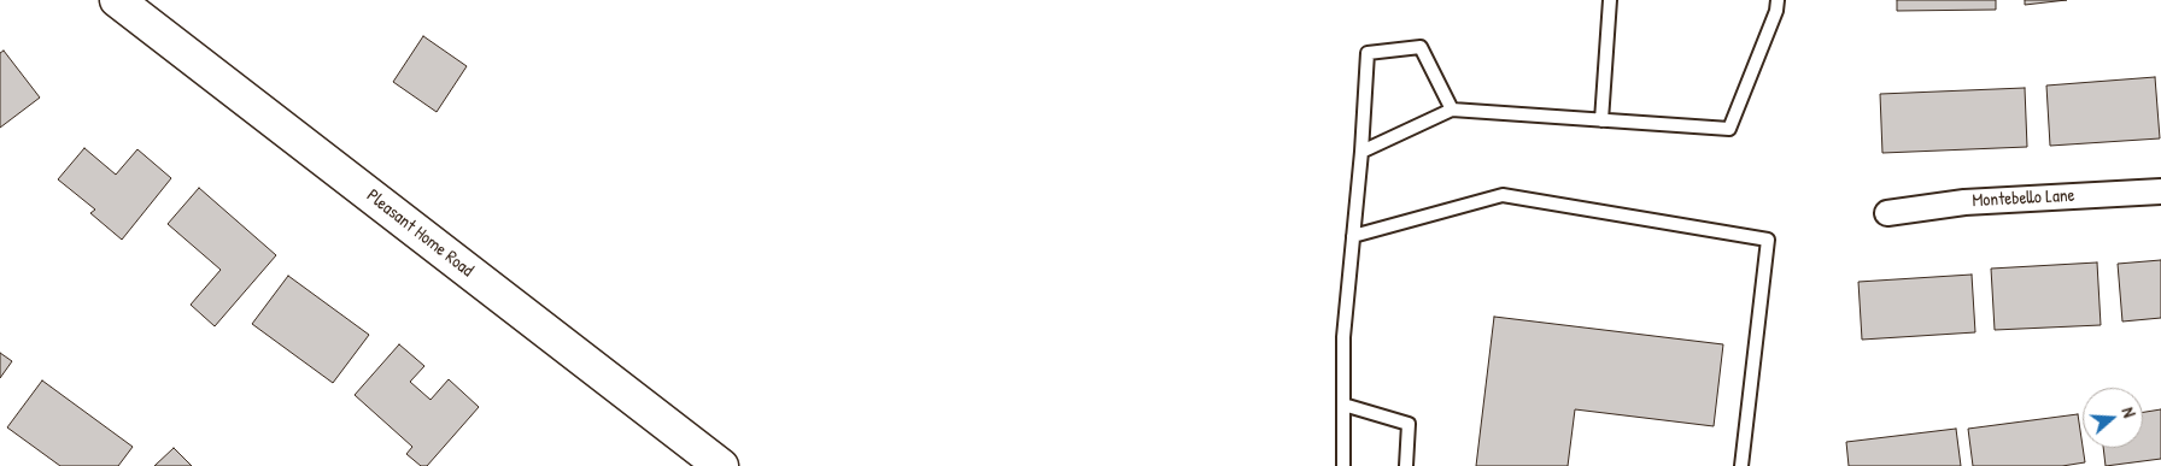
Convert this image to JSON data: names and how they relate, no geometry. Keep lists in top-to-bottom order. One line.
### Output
{"streets":{"main road":["Pleasant Home Road"],"street":["Montebello Lane"]},"north":"right"}
